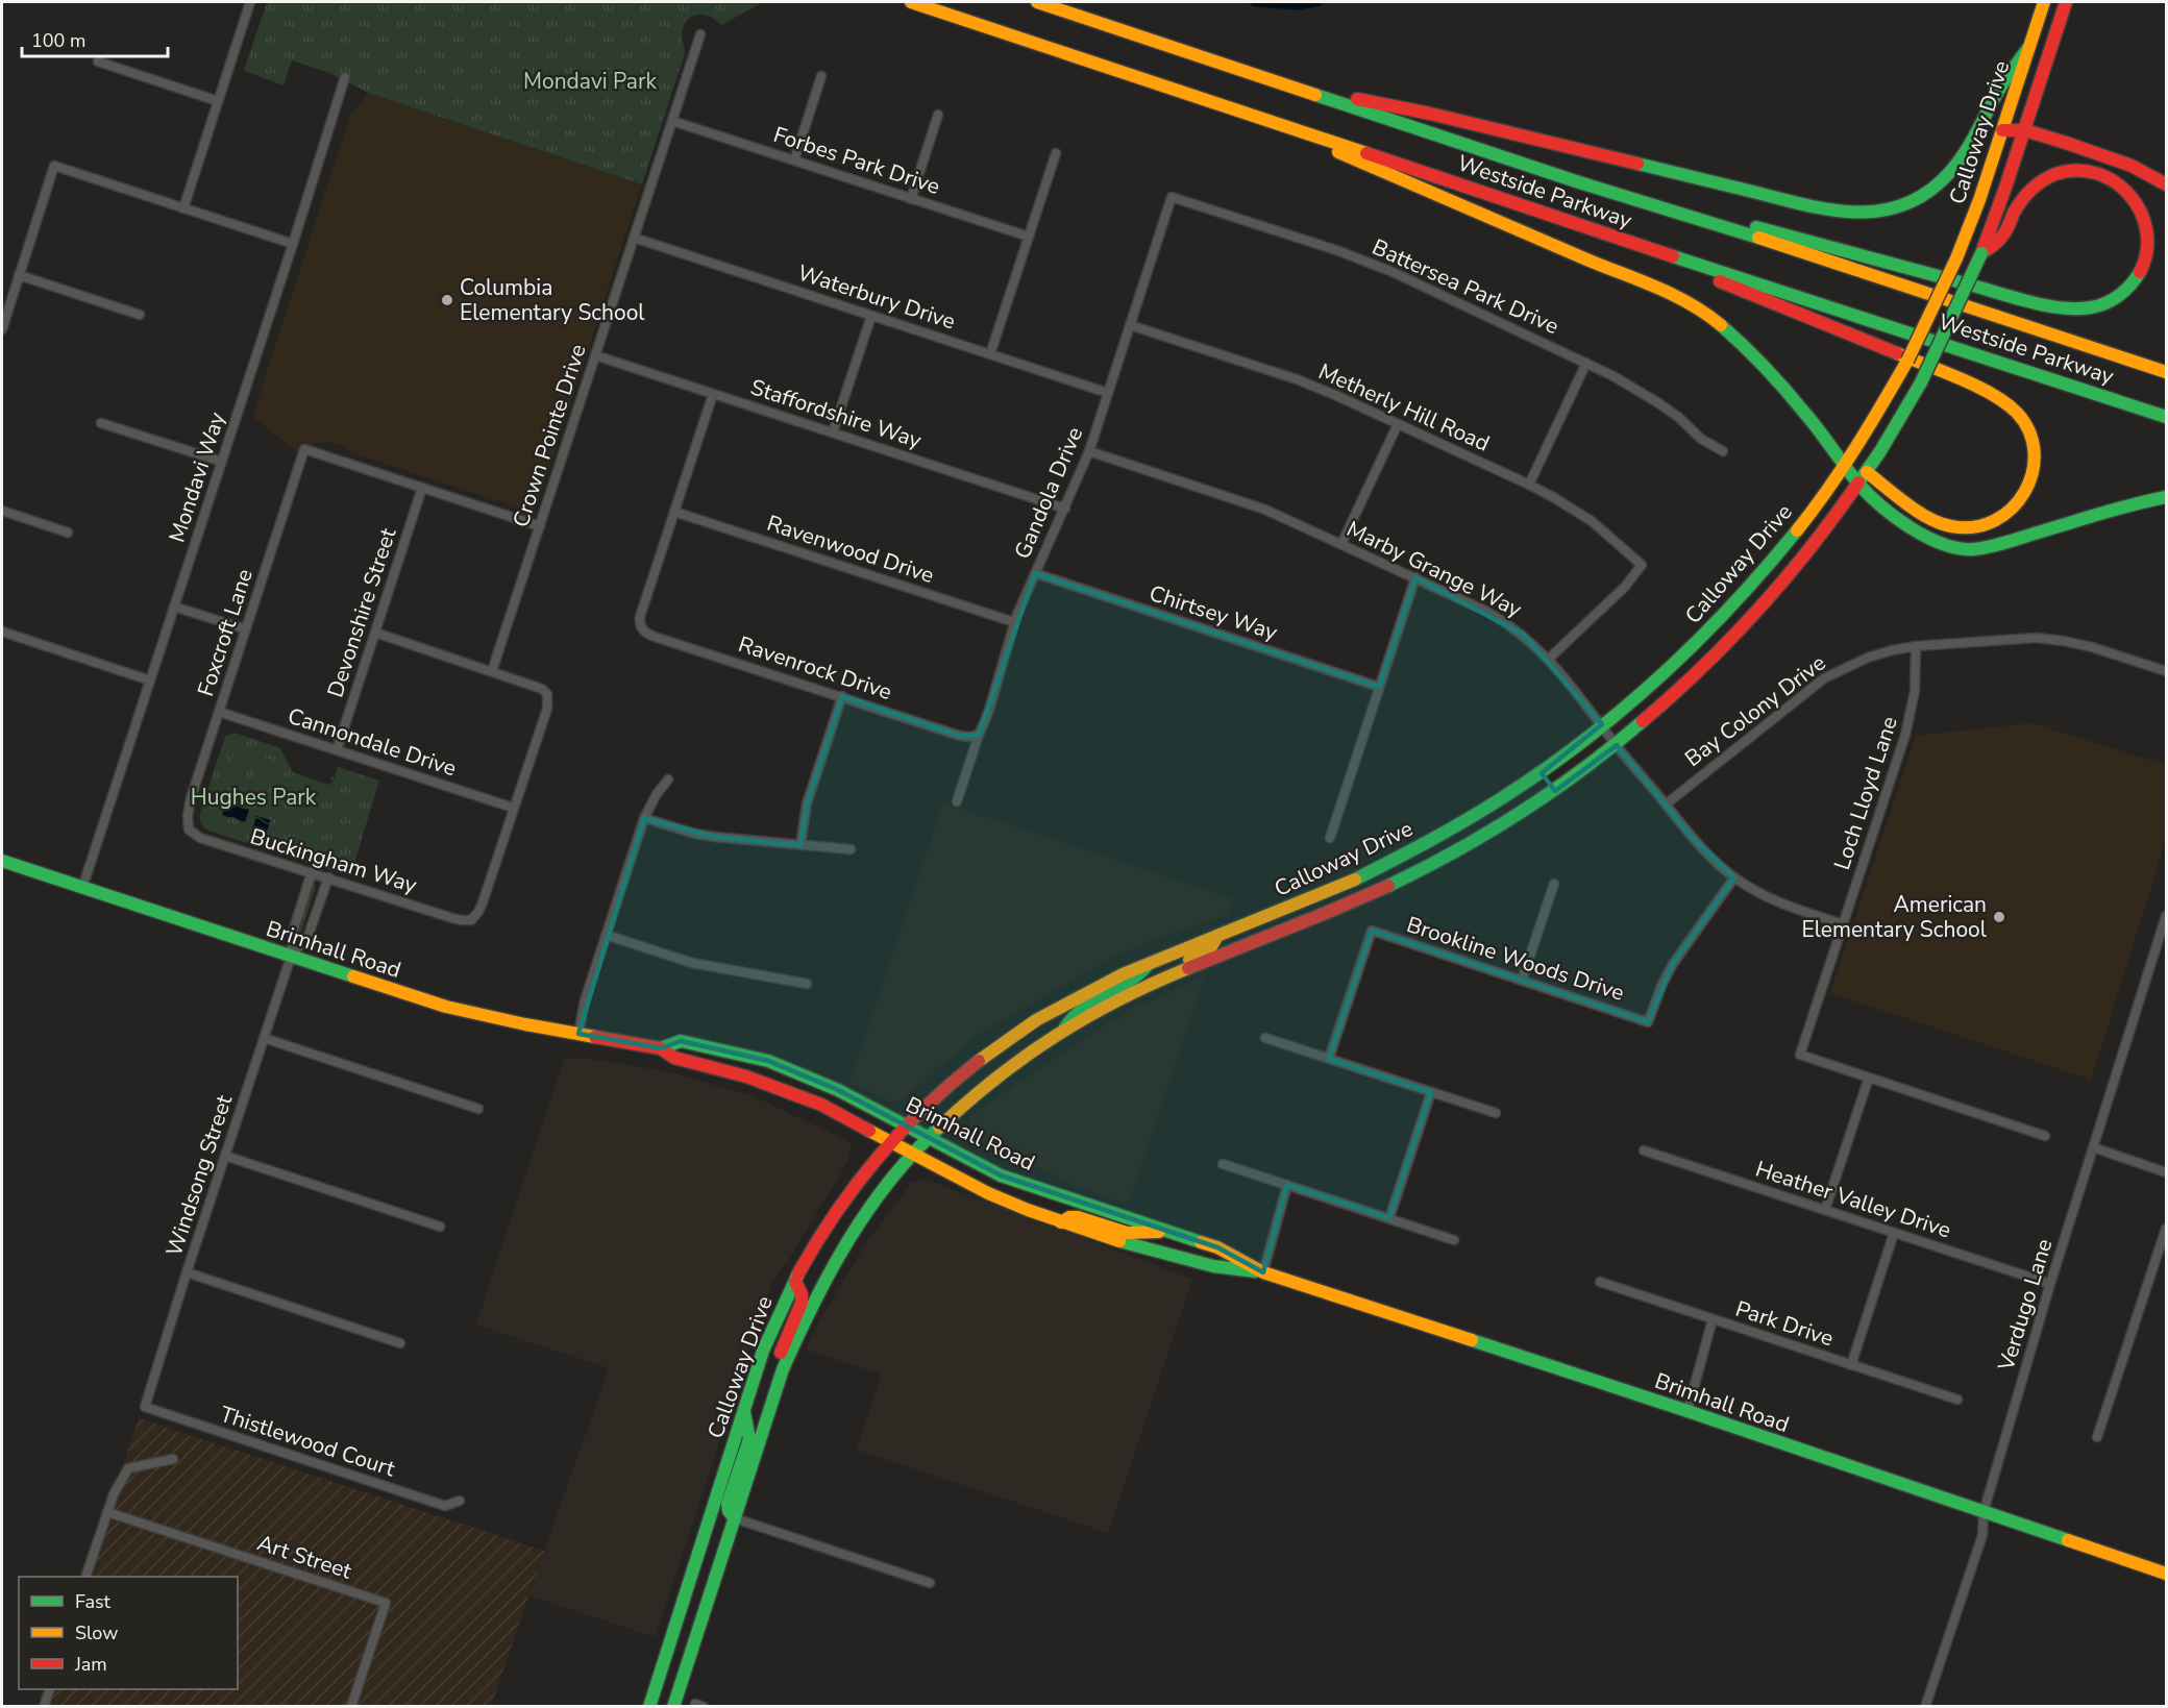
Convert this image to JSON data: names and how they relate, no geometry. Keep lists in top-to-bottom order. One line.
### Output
{"streets":{"main road":["Calloway Drive","Westside Parkway","Brimhall Road"],"street":["Forbes Park Drive","Battersea Park Drive","Waterbury Drive","Metherly Hill Road","Staffordshire Way","Crown Pointe Drive","Mondavi Way","Gandola Drive","Ravenwood Drive","Marby Grange Way","Devonshire Street","Chirtsey Way","Foxcroft Lane","Ravenrock Drive","Bay Colony Drive","Cannondale Drive","Loch Lloyd Lane","Buckingham Way","Brookline Woods Drive","Windsong Street","Heather Valley Drive","Verdugo Lane","Park Drive","Thistlewood Court","Art Street"]},"crossings":[["Calloway Drive","Marby Grange Way"],["Calloway Drive","Brimhall Road"],["Forbes Park Drive","Crown Pointe Drive"],["Battersea Park Drive","Gandola Drive"],["Waterbury Drive","Crown Pointe Drive"],["Waterbury Drive","Gandola Drive"],["Metherly Hill Road","Gandola Drive"],["Metherly Hill Road","Marby Grange Way"],["Staffordshire Way","Crown Pointe Drive"],["Staffordshire Way","Gandola Drive"],["Mondavi Way","Brimhall Road"],["Gandola Drive","Ravenwood Drive"],["Gandola Drive","Marby Grange Way"],["Gandola Drive","Chirtsey Way"],["Gandola Drive","Ravenrock Drive"],["Ravenwood Drive","Ravenrock Drive"],["Marby Grange Way","Bay Colony Drive"],["Marby Grange Way","Loch Lloyd Lane"],["Marby Grange Way","Brookline Woods Drive"],["Devonshire Street","Foxcroft Lane"],["Devonshire Street","Cannondale Drive"],["Foxcroft Lane","Cannondale Drive"],["Foxcroft Lane","Buckingham Way"],["Bay Colony Drive","Loch Lloyd Lane"],["Cannondale Drive","Buckingham Way"],["Buckingham Way","Windsong Street"],["Brimhall Road","Windsong Street"],["Brimhall Road","Verdugo Lane"],["Windsong Street","Thistlewood Court"],["Heather Valley Drive","Verdugo Lane"]],"parks":["Mondavi Park","Hughes Park"],"places":["Columbia Elementary School","American Elementary School"],"legend":["Fast","Slow","Jam"],"scale_bar":"100 m"}
